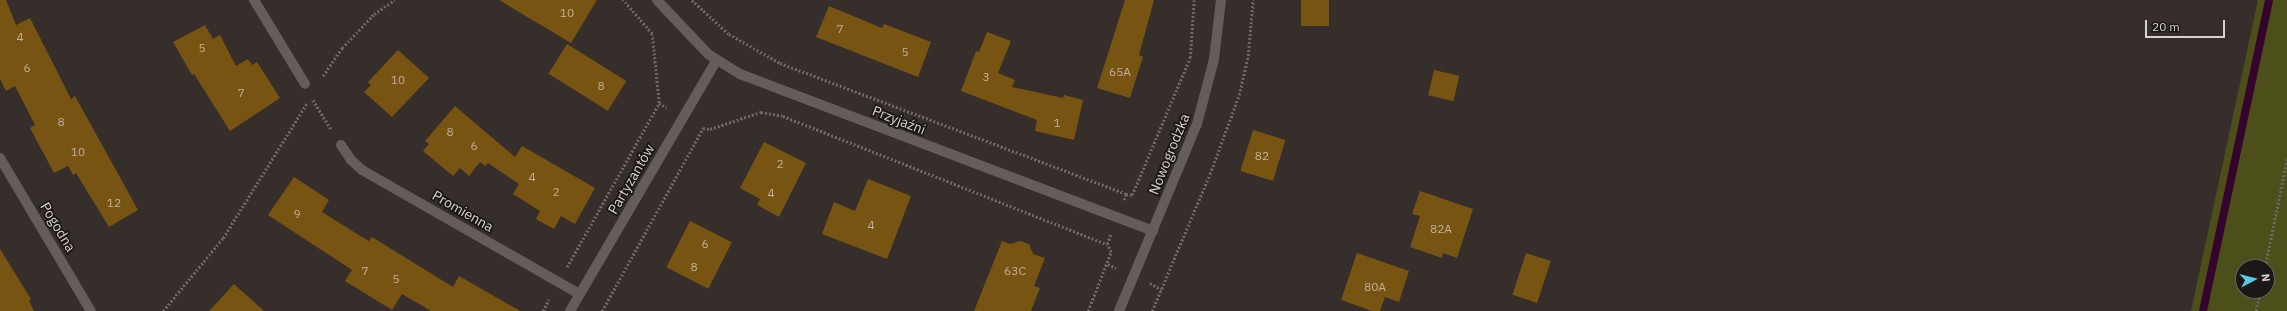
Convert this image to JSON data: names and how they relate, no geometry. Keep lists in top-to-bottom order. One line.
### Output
{"streets":{"street":["Przyjaźni","Nowogrodzka","Partyzantów","Promienna","Pogodna"]},"crossings":[["Przyjaźni","Nowogrodzka"],["Przyjaźni","Partyzantów"],["Partyzantów","Promienna"]],"house_numbers":["10","7","4","5","5","6","65A","3","10","8","7","8","1","8","6","10","82","2","4","2","4","12","9","4","82A","6","8","7","63C","5","80A"],"scale_bar":"20 m","north":"right"}
